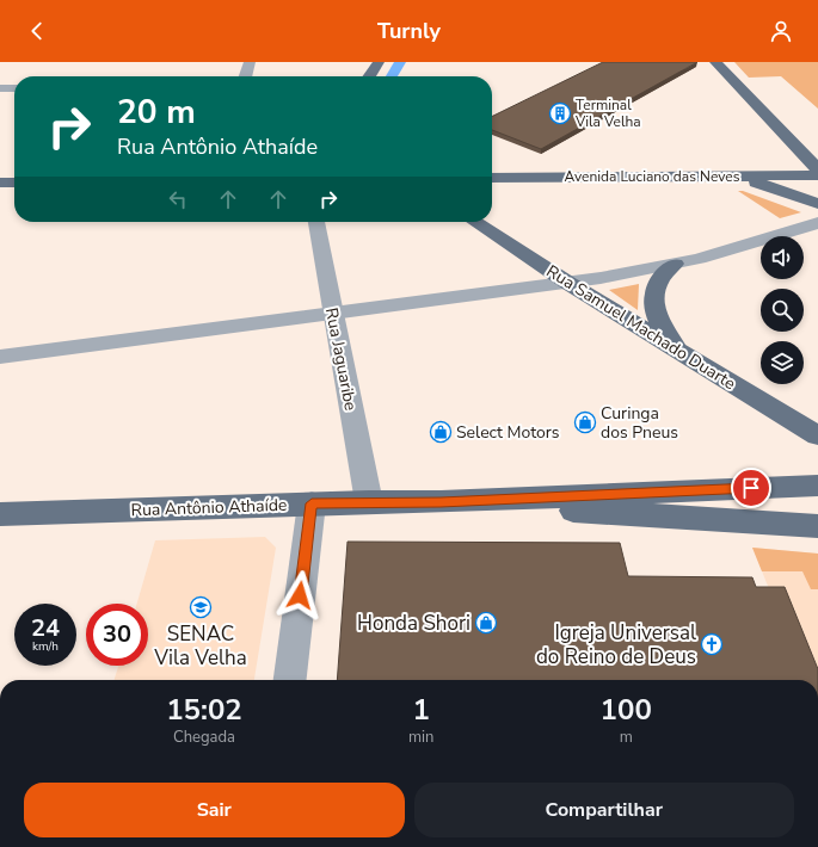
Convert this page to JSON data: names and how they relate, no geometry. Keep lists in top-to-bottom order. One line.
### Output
{"streets":{"main road":["Avenida Luciano das Neves","Rua Samuel Machado Duarte","Rua Antônio Athaíde"],"street":["Rua Jaguaribe"]},"crossings":[["Rua Jaguaribe","Rua Antônio Athaíde"]],"places":{"building":["Terminal Vila Velha"],"shop":["Curinga dos Pneus","Select Motors","Honda Shori"],"school or university":["SENAC Vila Velha"],"church":["Igreja Universal do Reino de Deus"]},"page":{"header":"Turnly","turn":["20 m","Rua Antônio Athaíde"],"speed":"24 km/h","limit":"30","eta":["15:02","Chegada","1","min","100","m"],"buttons":["Sair","Compartilhar"]}}
